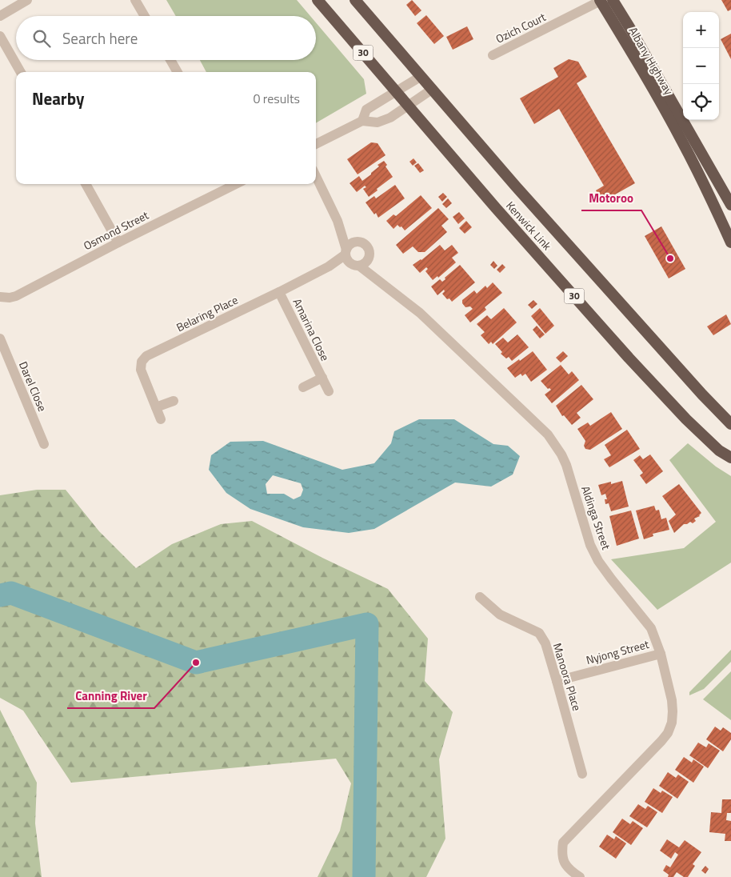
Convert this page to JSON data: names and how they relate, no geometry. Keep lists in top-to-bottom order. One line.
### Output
{"streets":{"highway":["30","Albany Highway","Kenwick Link"],"street":["Ozich Court","Osmond Street","Belaring Place","Amarina Close","Darel Close","Aldinga Street","Nyjong Street","Manoora Place"]},"crossings":[["Ozich Court","Albany Highway"],["Belaring Place","Amarina Close"],["Belaring Place","Aldinga Street"],["Aldinga Street","Nyjong Street"],["Nyjong Street","Manoora Place"]],"places":["Motoroo","Canning River"],"page":{"map_buttons":["+","−"],"search":"Search here","heading":["Nearby","0 results"]}}
